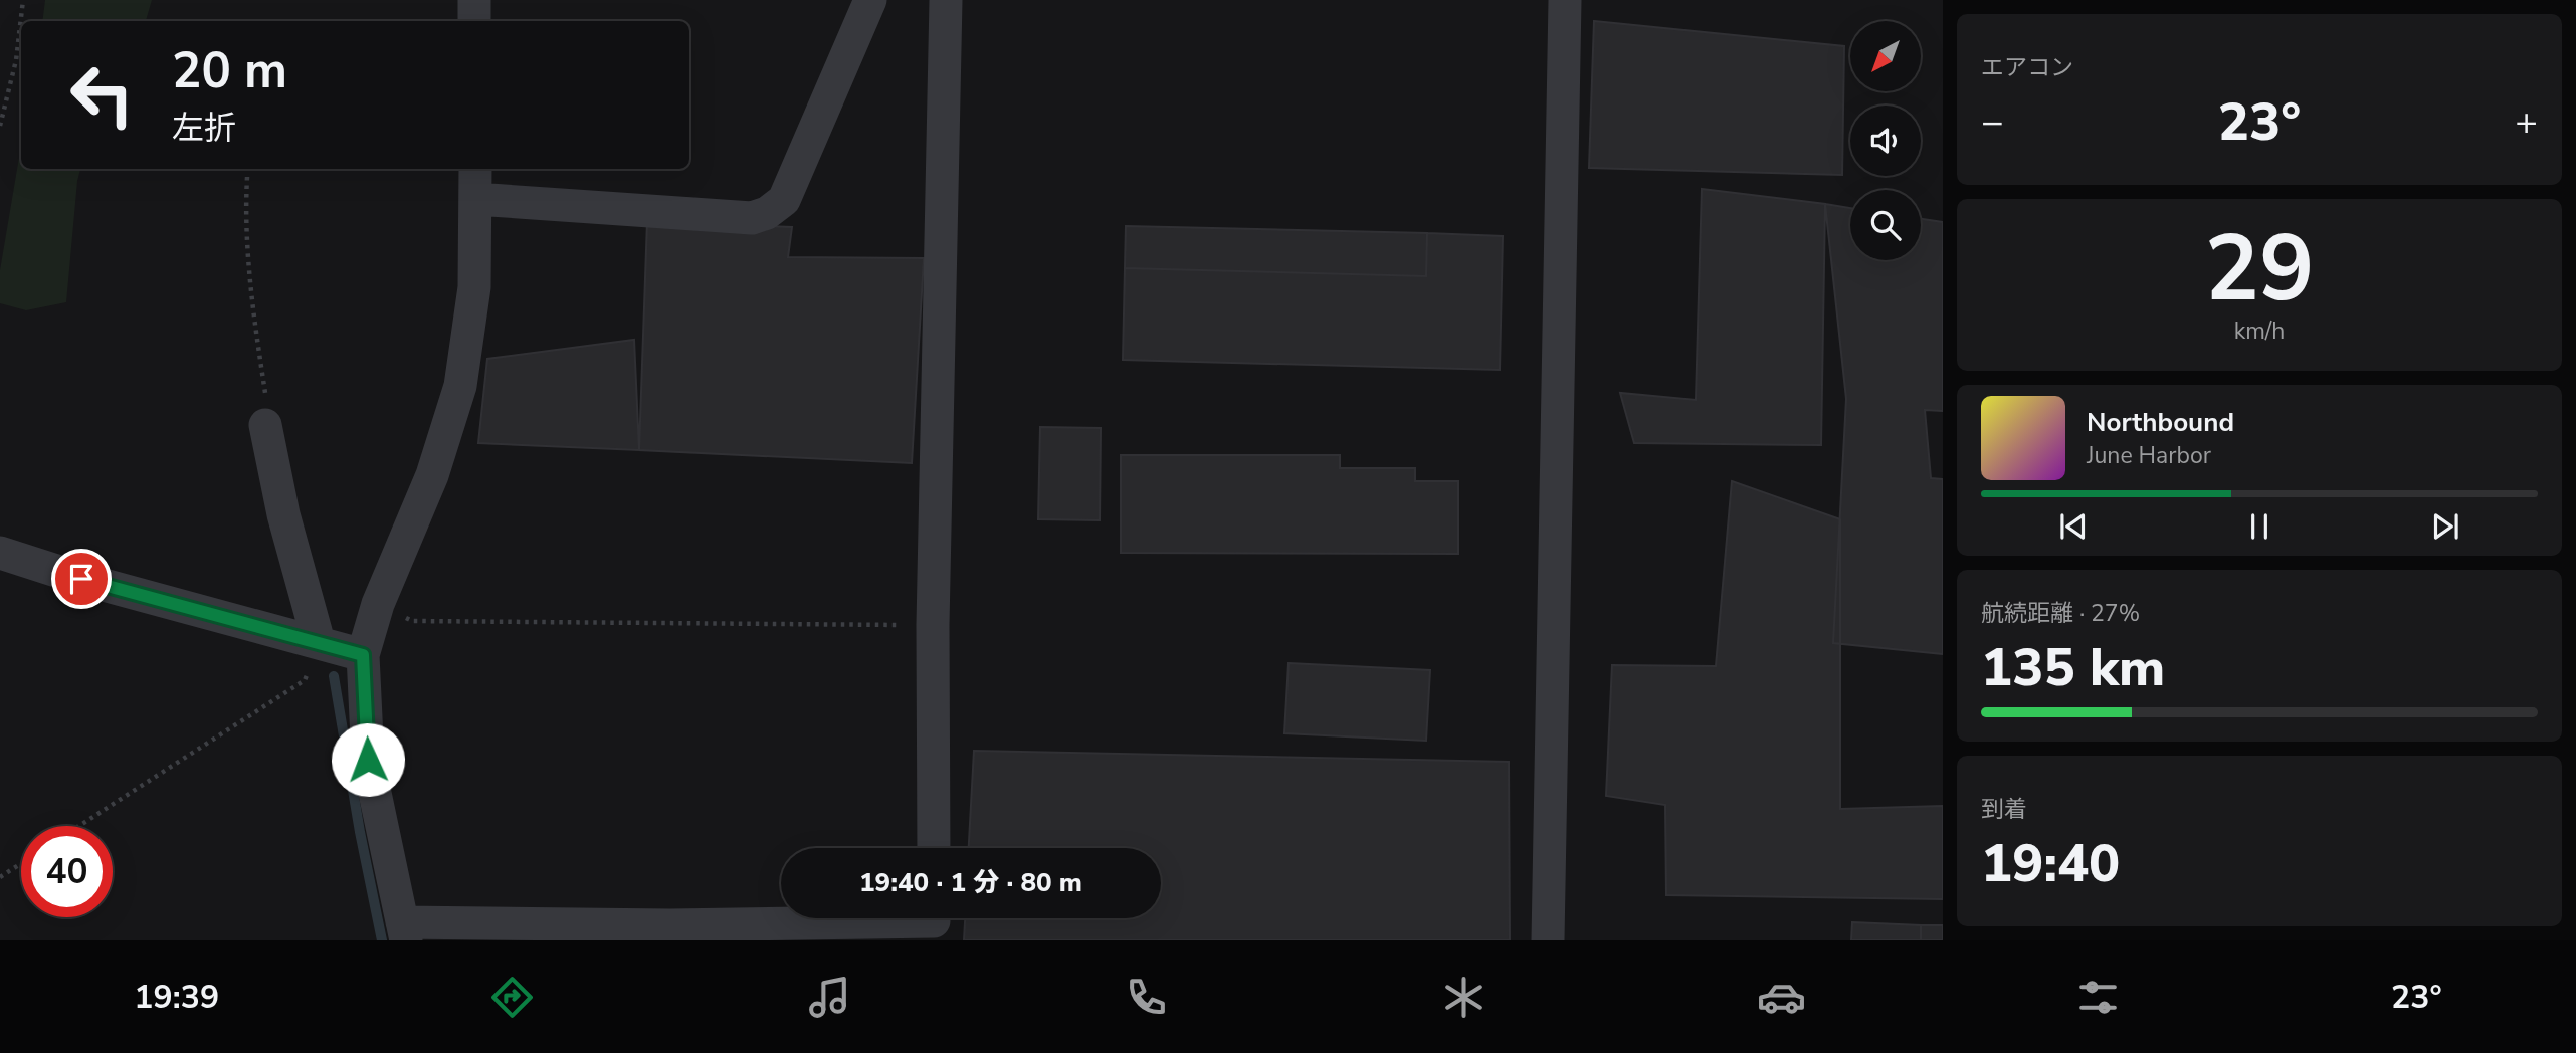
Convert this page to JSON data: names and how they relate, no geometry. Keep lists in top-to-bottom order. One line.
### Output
{"north":"bottom left","page":{"tile":["エアコン",["29","km/h"],["航続距離 · 27%","135 km"],["到着","19:40"]],"turn":["20 m","左折"],"heat":["−","23°","+"],"song":["Northbound","June Harbor"],"limit":"40","trip":"19:40 · 1 分 · 80 m","tabs":["19:39","23°"]}}
